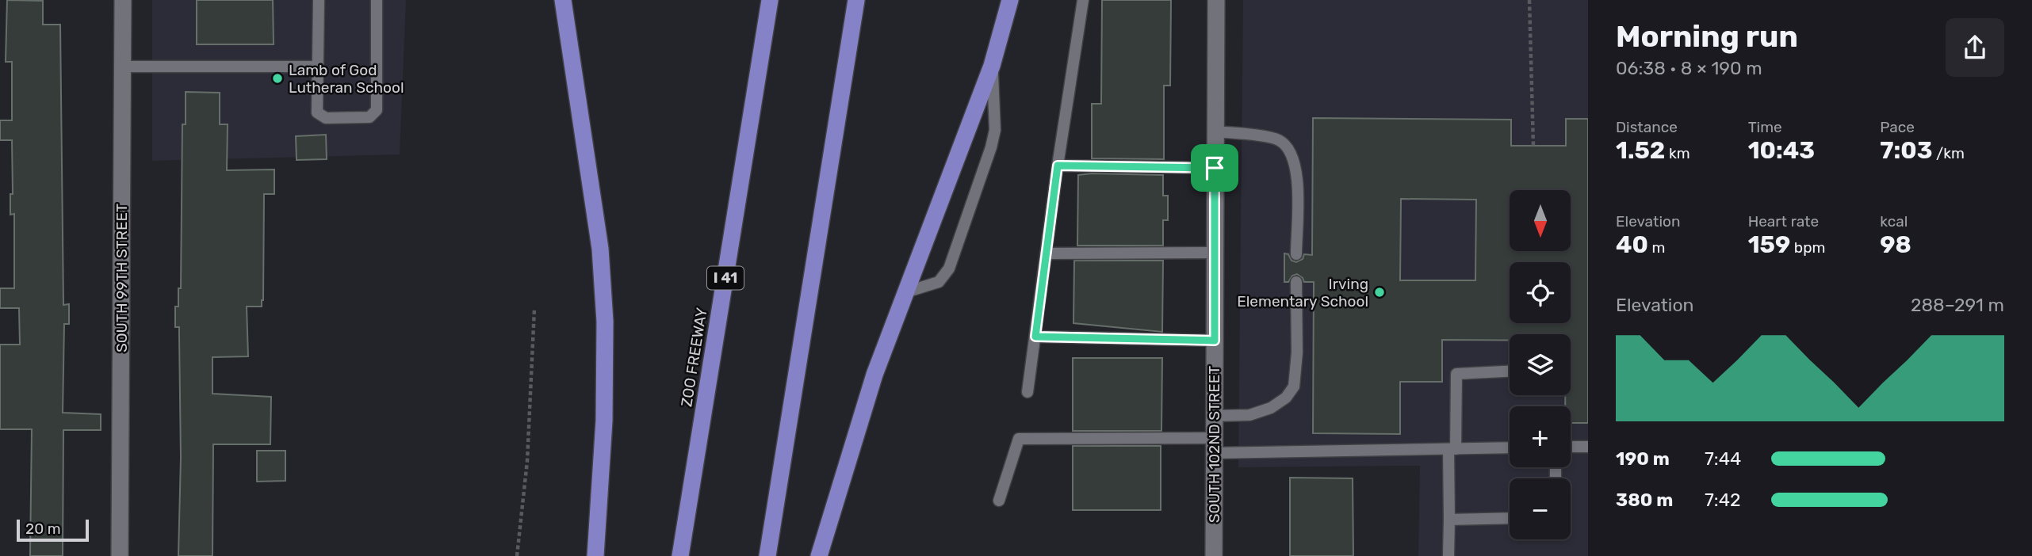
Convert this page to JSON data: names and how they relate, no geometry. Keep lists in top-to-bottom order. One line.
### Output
{"streets":{"highway":["I 41","ZOO FREEWAY"],"street":["SOUTH 99TH STREET","SOUTH 102ND STREET"]},"places":["Lamb of God Lutheran School","Irving Elementary School"],"scale_bar":"20 m","north":"bottom","page":{"heading":["Morning run","06:38 · 8 × 190 m"],"stats":[["Distance","1.52 km"],["Time","10:43"],["Pace","7:03 /km"],["Elevation","40 m"],["Heart rate","159 bpm"],["kcal","98"]],"map_buttons":["+","−"],"chart":["Elevation","288–291 m"],"list":[{"name":"190 m","note":"7:44"},{"name":"380 m","note":"7:42"}],"scale":"20 m"}}
